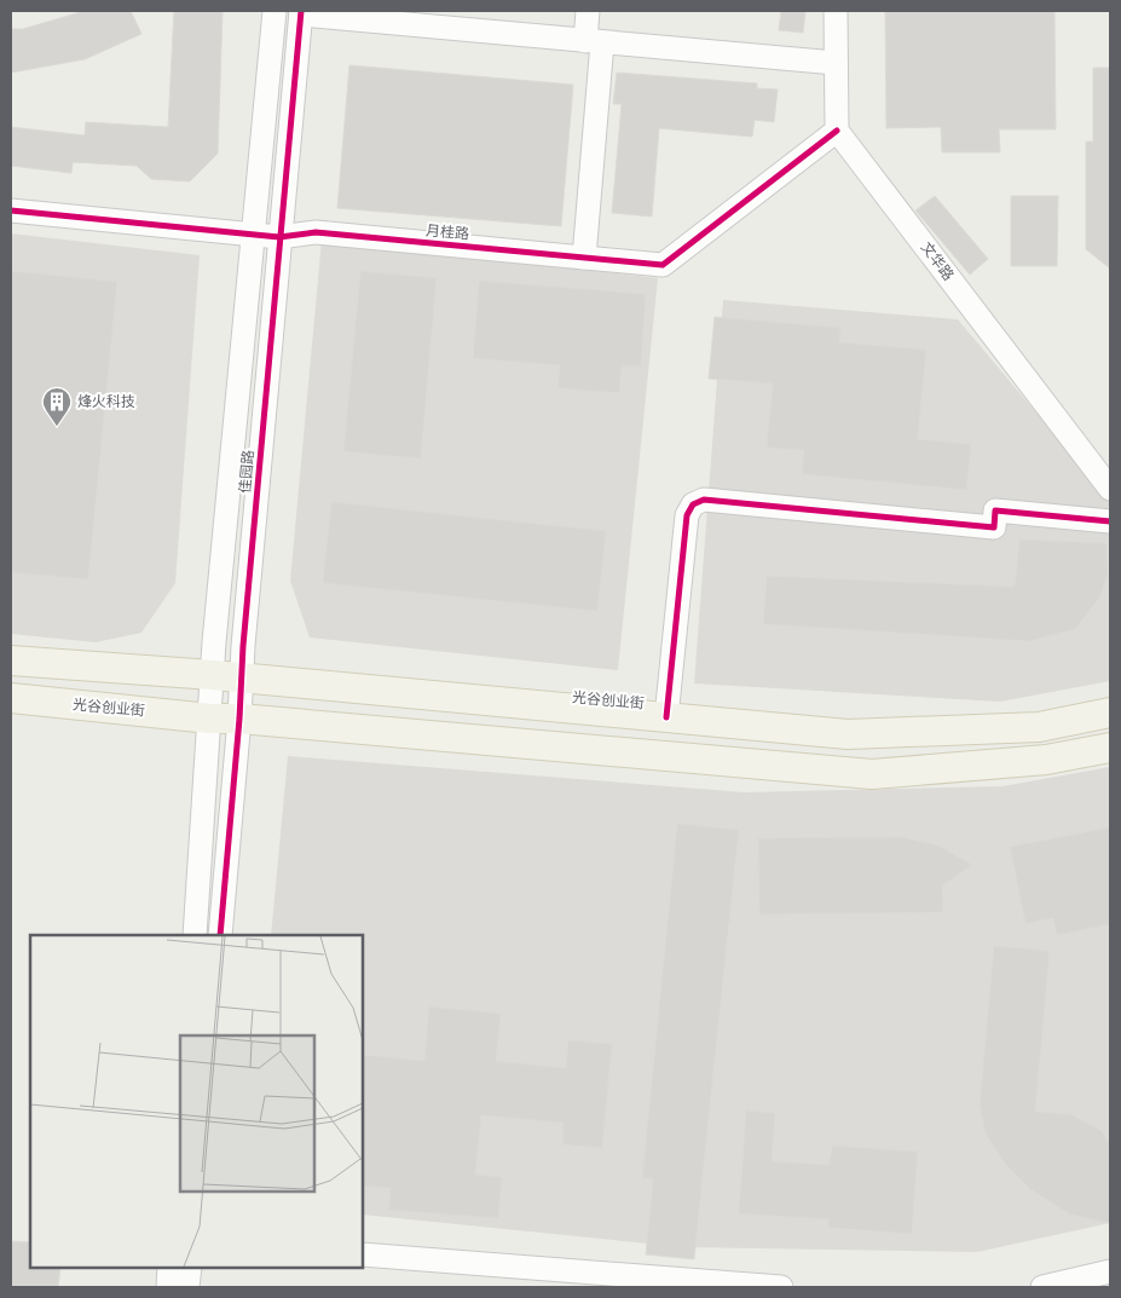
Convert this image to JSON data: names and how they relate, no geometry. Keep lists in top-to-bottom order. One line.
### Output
{"streets":{"main road":["光谷创业街"],"street":["月桂路","文华路","佳园路"]},"crossings":[["月桂路","文华路"],["月桂路","佳园路"],["佳园路","光谷创业街"]],"places":{"building":["烽火科技"]}}
